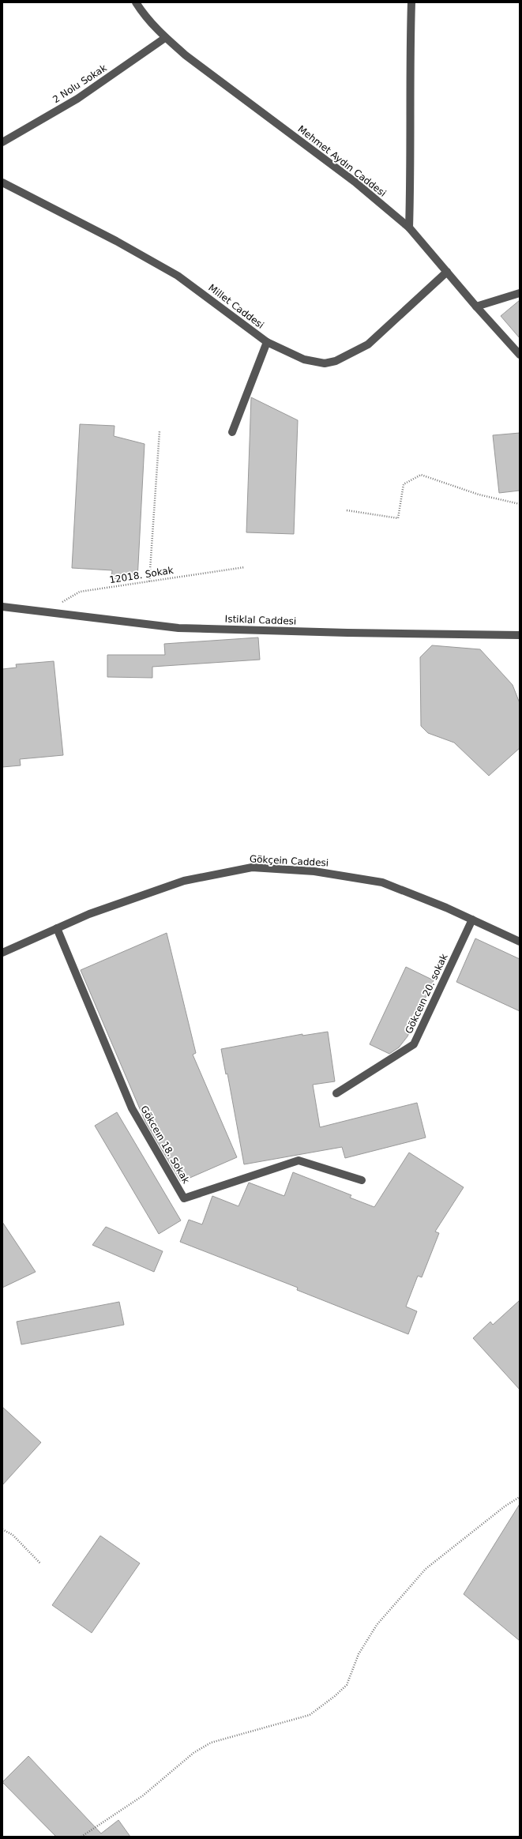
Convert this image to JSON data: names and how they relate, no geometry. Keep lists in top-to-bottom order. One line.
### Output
{"streets":{"street":["2 Nolu Sokak","Mehmet Aydın Caddesi","Millet Caddesi","Istiklal Caddesi","Gökçein Caddesi","Gökceın 20. sokak","Gökceın 18. Sokak"],"path":["12018. Sokak"]},"crossings":[["2 Nolu Sokak","Mehmet Aydın Caddesi"],["Mehmet Aydın Caddesi","Millet Caddesi"],["12018. Sokak","Istiklal Caddesi"],["Gökçein Caddesi","Gökceın 20. sokak"],["Gökçein Caddesi","Gökceın 18. Sokak"]]}
